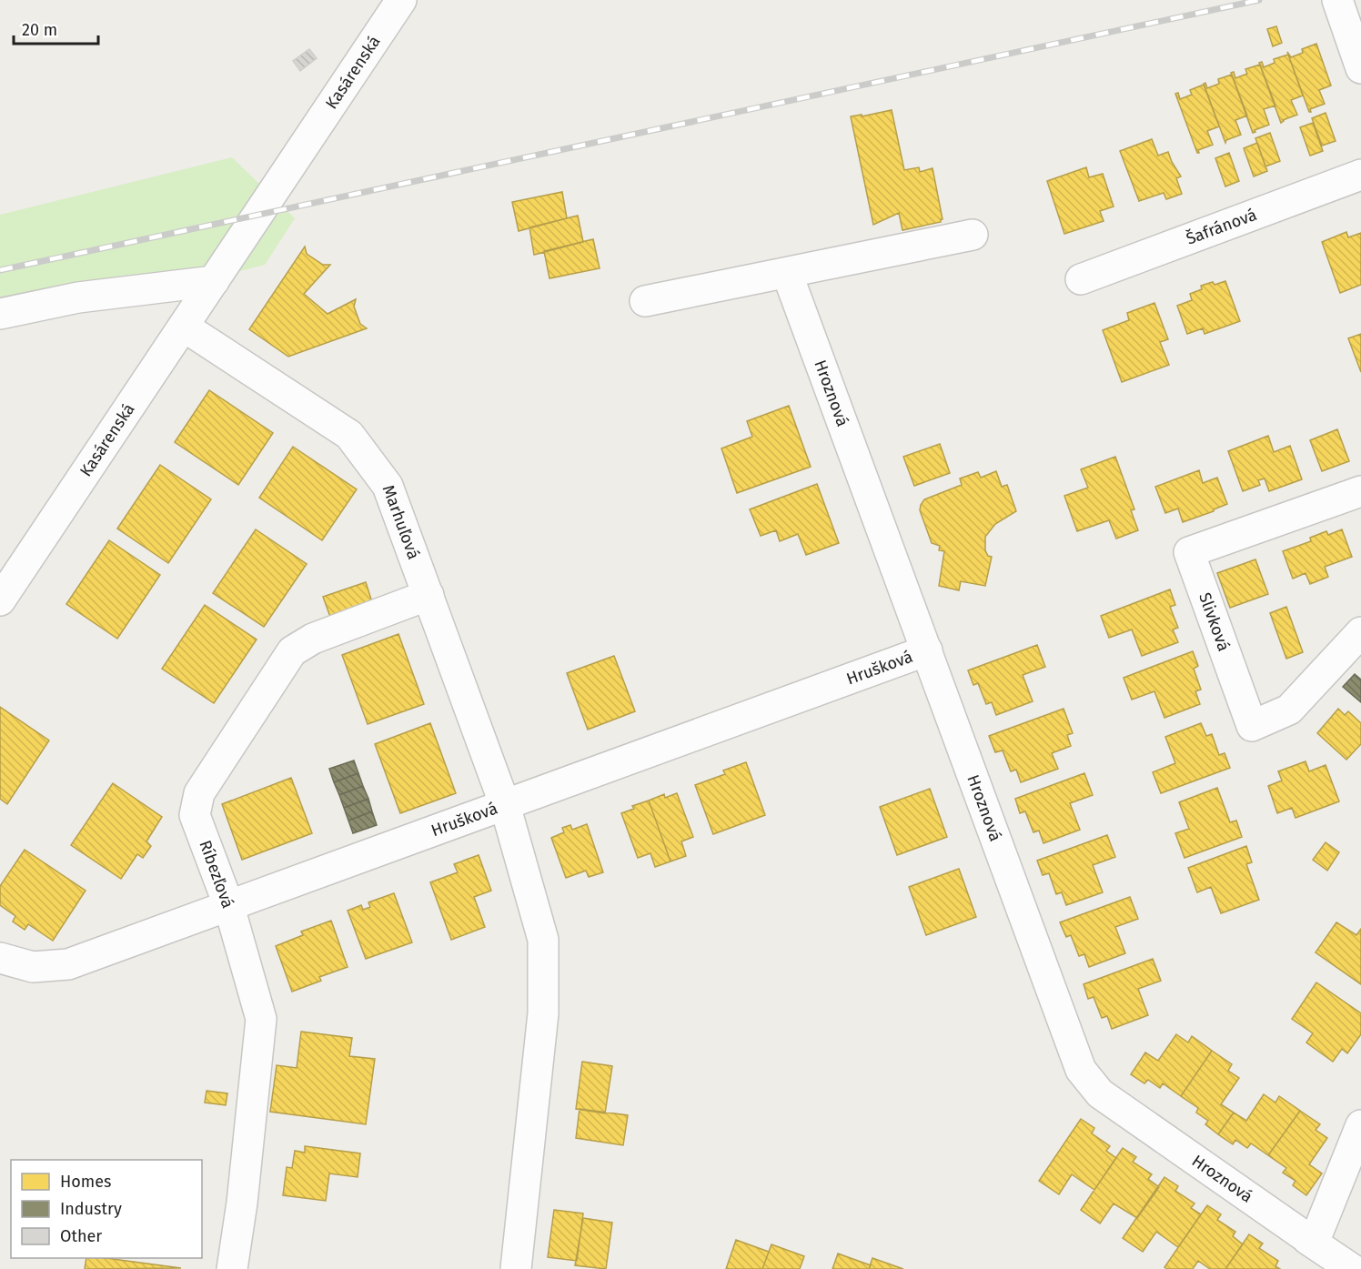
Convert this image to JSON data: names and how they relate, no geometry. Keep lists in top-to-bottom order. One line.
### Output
{"streets":{"street":["Kasárenská","Šafránová","Hroznová","Marhuľová","Slivková","Hrušková","Ríbezľová"]},"crossings":[["Kasárenská","Marhuľová"],["Hroznová","Hrušková"],["Marhuľová","Hrušková"],["Marhuľová","Ríbezľová"],["Hrušková","Ríbezľová"]],"legend":["Homes","Industry","Other"],"scale_bar":"20 m"}
